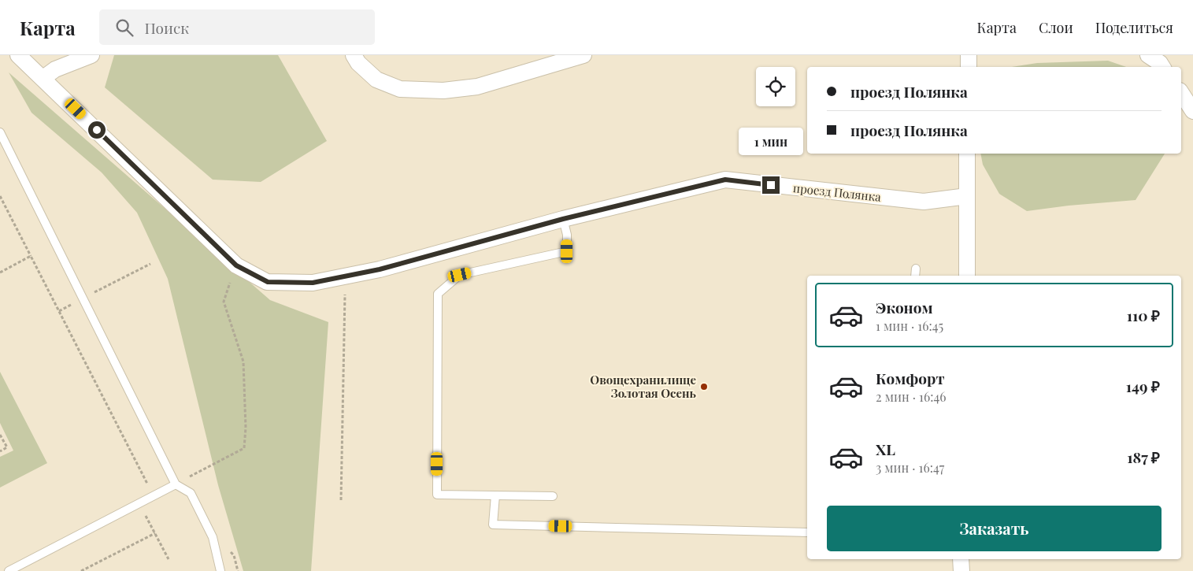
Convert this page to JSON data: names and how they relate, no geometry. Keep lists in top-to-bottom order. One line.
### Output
{"streets":{"street":["проезд Полянка"]},"places":["Овощехранилище Золотая Осень"],"page":{"header":"Карта","search":"Поиск","nav":["Карта","Слои","Поделиться"],"banner":["проезд Полянка","проезд Полянка"],"bubble":"1 мин","list":[{"name":"Эконом","note":"1 мин · 16:45","value":"110 ₽"},{"name":"Комфорт","note":"2 мин · 16:46","value":"149 ₽"},{"name":"XL","note":"3 мин · 16:47","value":"187 ₽"}],"buttons":"Заказать"}}
